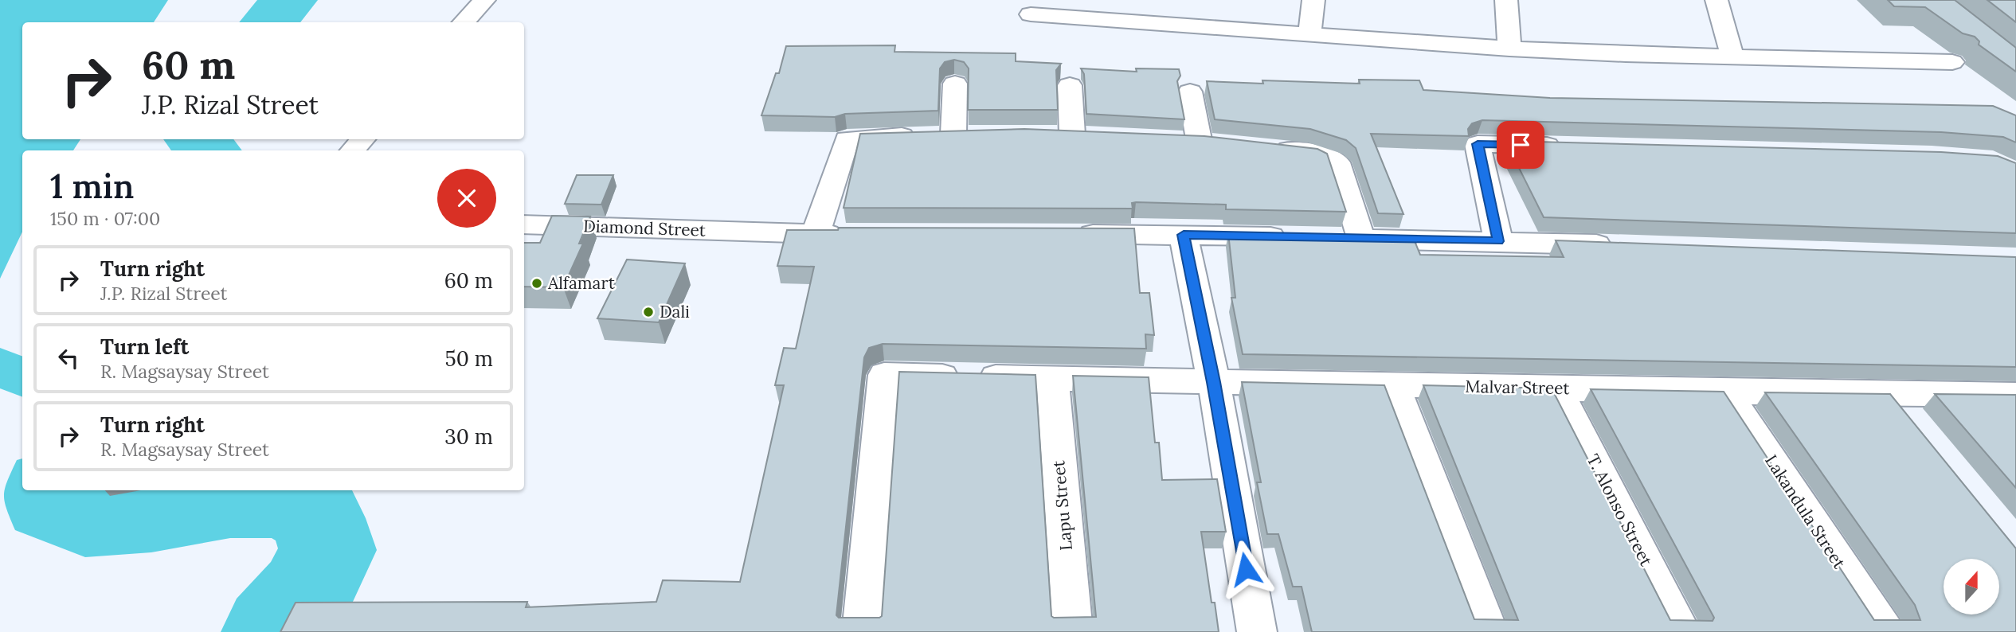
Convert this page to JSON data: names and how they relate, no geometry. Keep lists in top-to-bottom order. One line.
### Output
{"streets":{"street":["Diamond Street","Malvar Street","Lapu Street","T. Alonso Street","Lakandula Street"]},"crossings":[["Malvar Street","Lapu Street"],["Malvar Street","T. Alonso Street"],["Malvar Street","Lakandula Street"]],"places":["Alfamart","Dali"],"north":"top","page":{"turn":["60 m","J.P. Rizal Street"],"heading":["1 min","150 m · 07:00"],"list":[{"name":"Turn right","note":"J.P. Rizal Street","value":"60 m"},{"name":"Turn left","note":"R. Magsaysay Street","value":"50 m"},{"name":"Turn right","note":"R. Magsaysay Street","value":"30 m"}]}}
